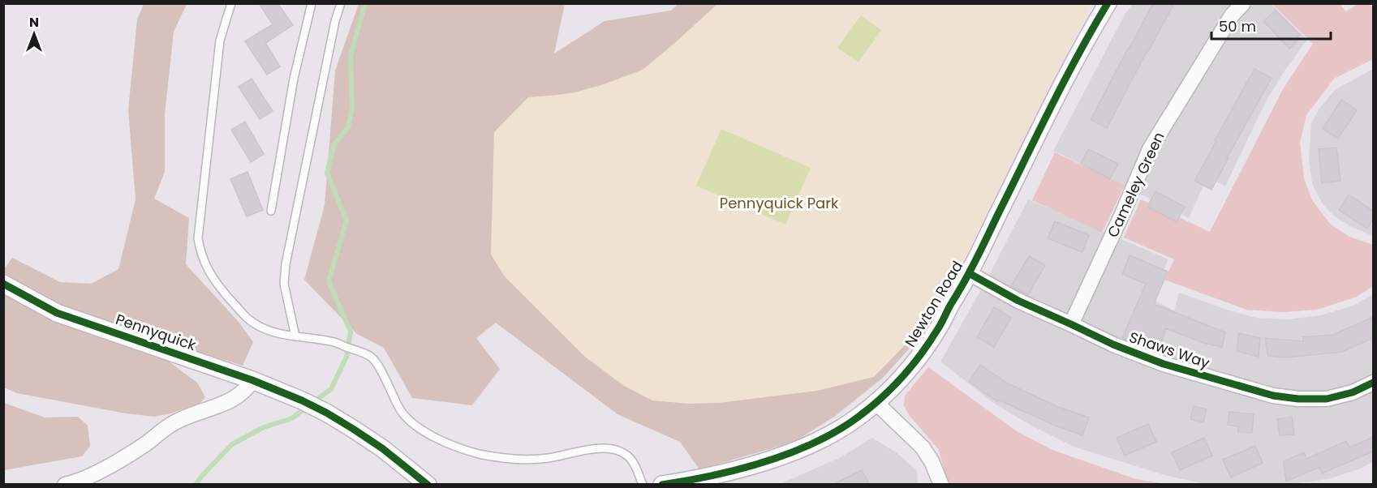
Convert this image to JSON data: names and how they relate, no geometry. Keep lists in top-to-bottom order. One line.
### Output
{"streets":{"street":["Cameley Green","Newton Road","Pennyquick","Shaws Way"]},"crossings":[["Cameley Green","Shaws Way"],["Newton Road","Shaws Way"]],"parks":["Pennyquick Park"],"scale_bar":"50 m","north":"top"}
